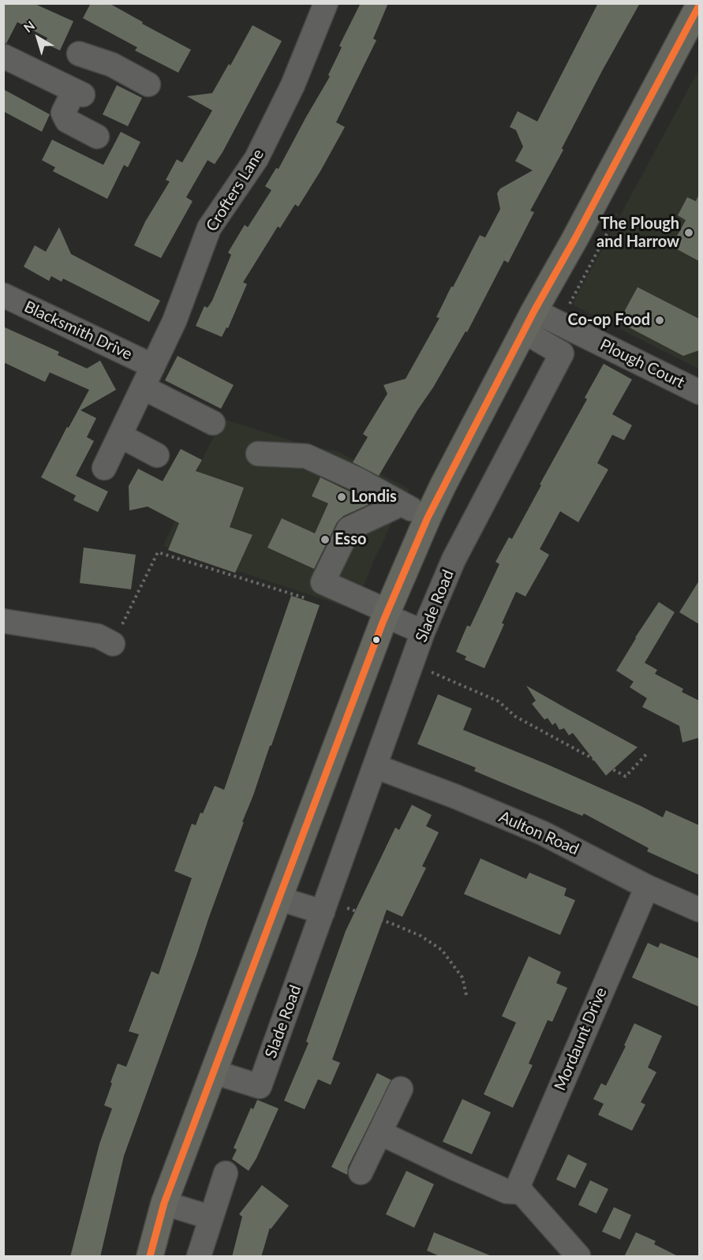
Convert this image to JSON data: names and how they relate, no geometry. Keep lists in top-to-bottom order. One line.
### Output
{"streets":{"street":["Crofters Lane","Blacksmith Drive","Plough Court","Slade Road","Aulton Road","Mordaunt Drive"]},"crossings":[["Crofters Lane","Blacksmith Drive"],["Plough Court","Slade Road"],["Slade Road","Aulton Road"],["Aulton Road","Mordaunt Drive"]],"places":["The Plough and Harrow","Co-op Food","Londis","Esso"],"north":"top left"}
